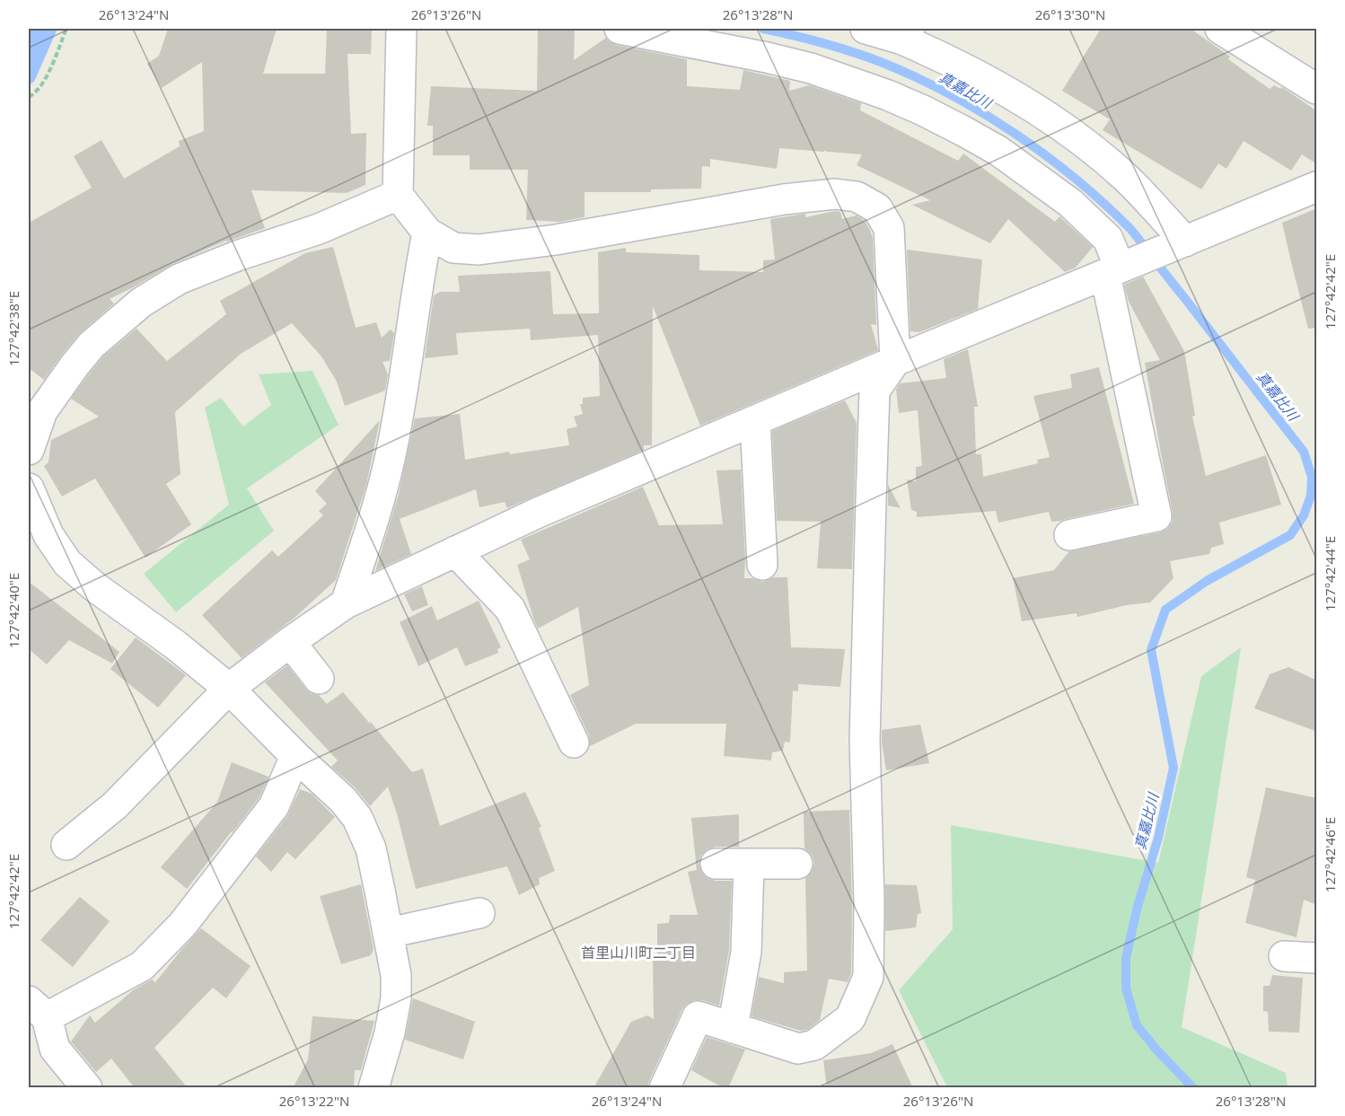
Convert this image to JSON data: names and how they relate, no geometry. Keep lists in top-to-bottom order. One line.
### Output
{"districts":["首里山川町二丁目"],"water":["真嘉比川"],"coordinates":["26°13'24\"N","26°13'26\"N","26°13'28\"N","26°13'30\"N","127°42'42\"E","127°42'38\"E","127°42'44\"E","127°42'40\"E","127°42'46\"E","26°13'22\"N"]}
